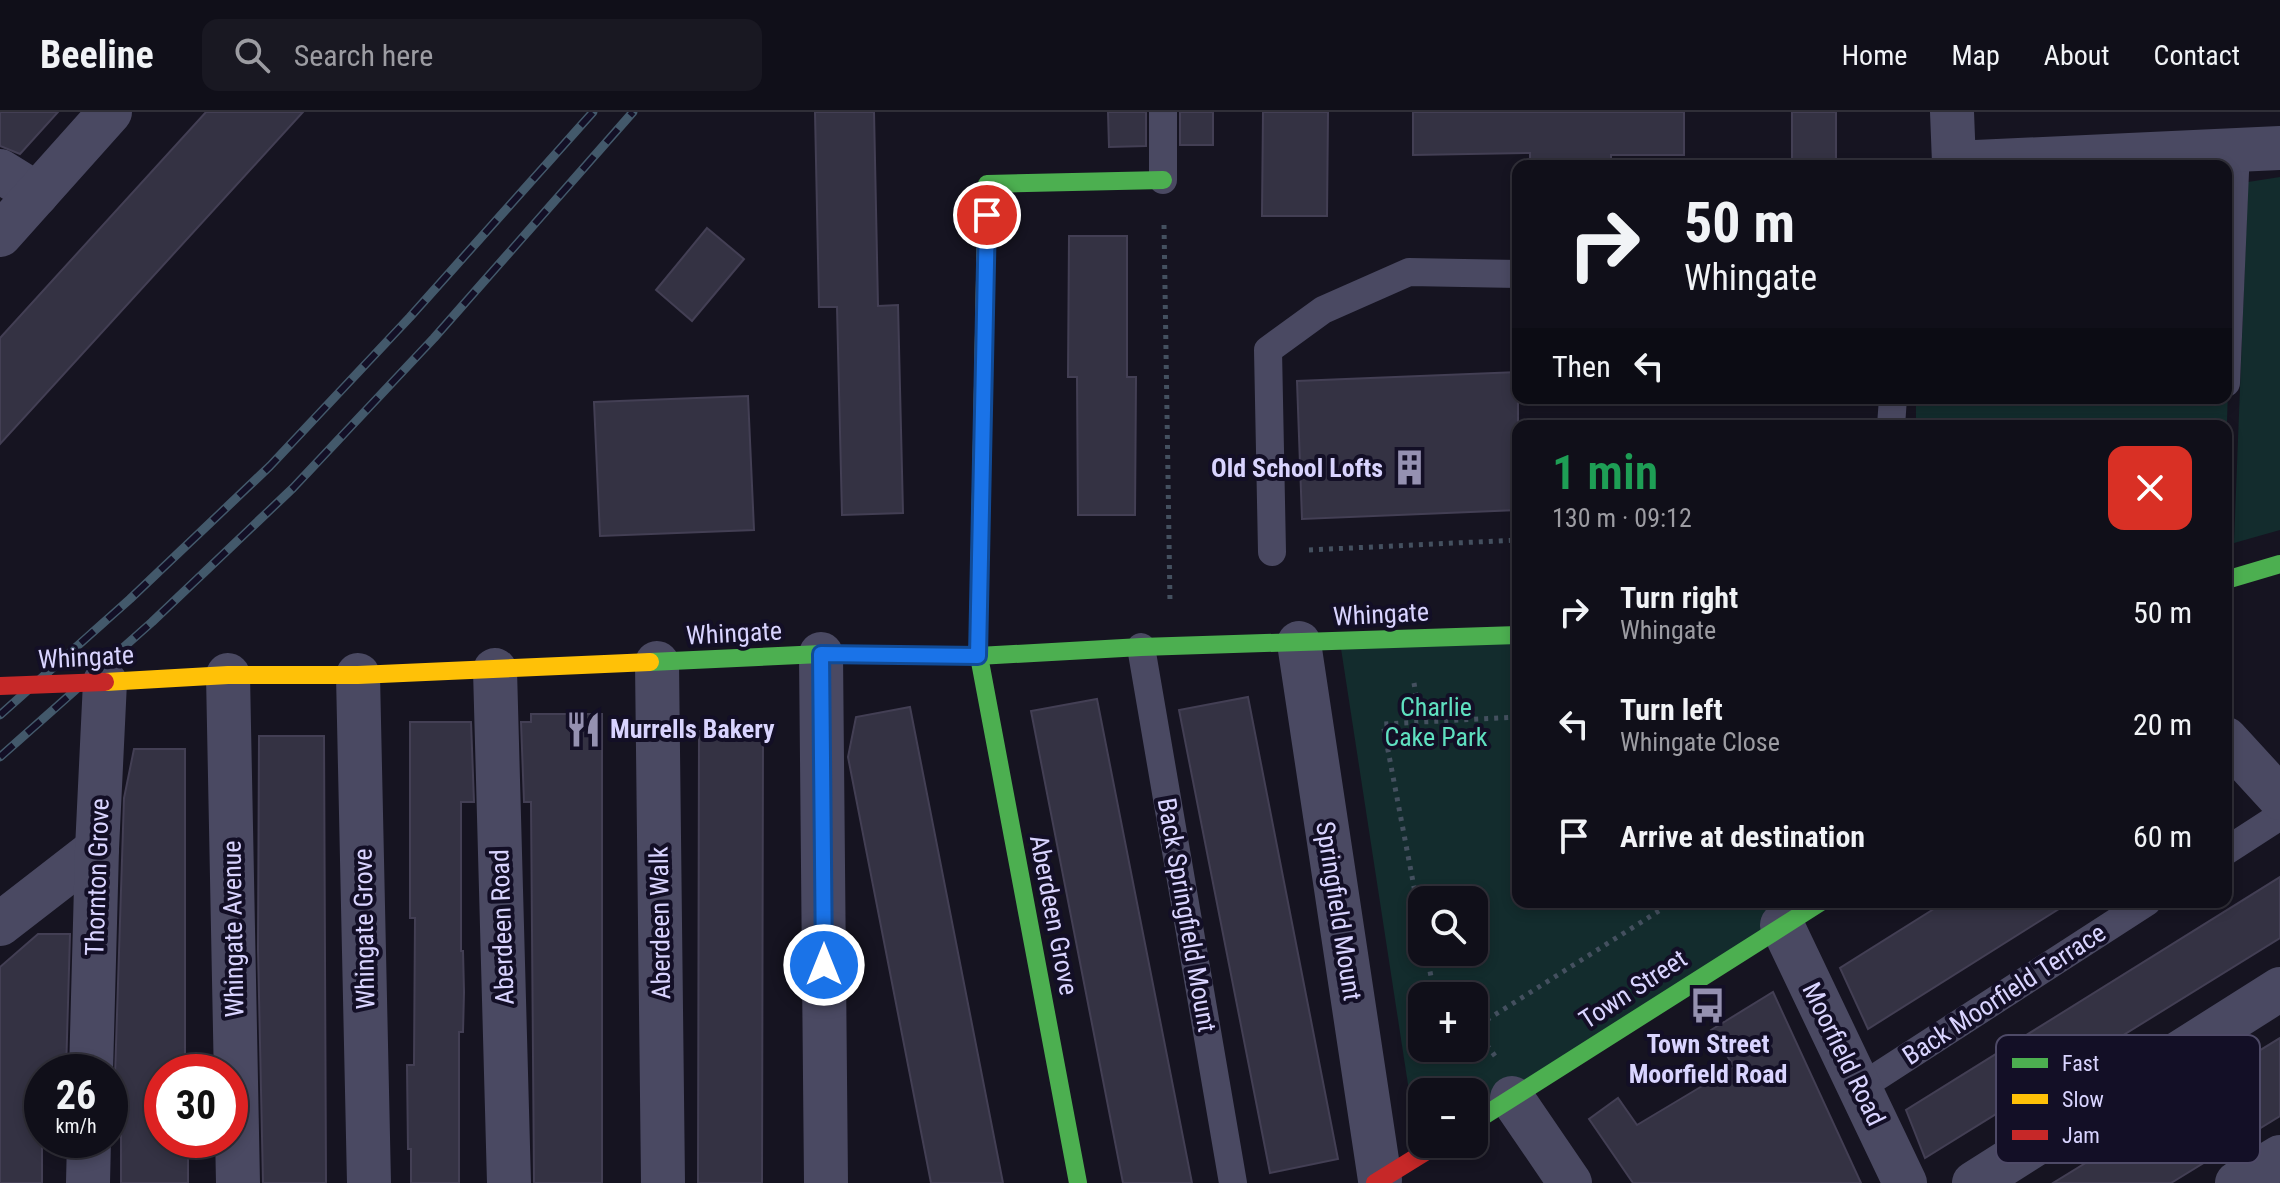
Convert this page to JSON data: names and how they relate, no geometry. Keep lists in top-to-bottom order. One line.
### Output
{"streets":{"street":["Whingate","Thornton Grove","Springfield Mount","Aberdeen Grove","Aberdeen Walk","Aberdeen Road","Whingate Avenue","Whingate Grove","Town Street","Moorfield Road"],"lane":["Back Springfield Mount","Back Moorfield Terrace"]},"crossings":[["Whingate","Thornton Grove"],["Whingate","Springfield Mount"],["Whingate","Aberdeen Grove"],["Whingate","Back Springfield Mount"],["Whingate","Aberdeen Walk"],["Whingate","Aberdeen Road"],["Whingate","Whingate Avenue"],["Whingate","Whingate Grove"],["Town Street","Moorfield Road"],["Back Moorfield Terrace","Moorfield Road"]],"parks":["Charlie Cake Park"],"places":{"building":["Old School Lofts"],"restaurant":["Murrells Bakery"],"bus stop":["Town Street Moorfield Road"]},"legend":["Fast","Slow","Jam"],"page":{"header":"Beeline","search":"Search here","nav":["Home","Map","About","Contact"],"turn":["50 m","Whingate"],"then":"Then","heading":["1 min","130 m · 09:12"],"list":[{"name":"Turn right","note":"Whingate","value":"50 m"},{"name":"Turn left","note":"Whingate Close","value":"20 m"},{"name":"Arrive at destination","value":"60 m"}],"map_buttons":["+","−"],"speed":"26 km/h","limit":"30"}}
